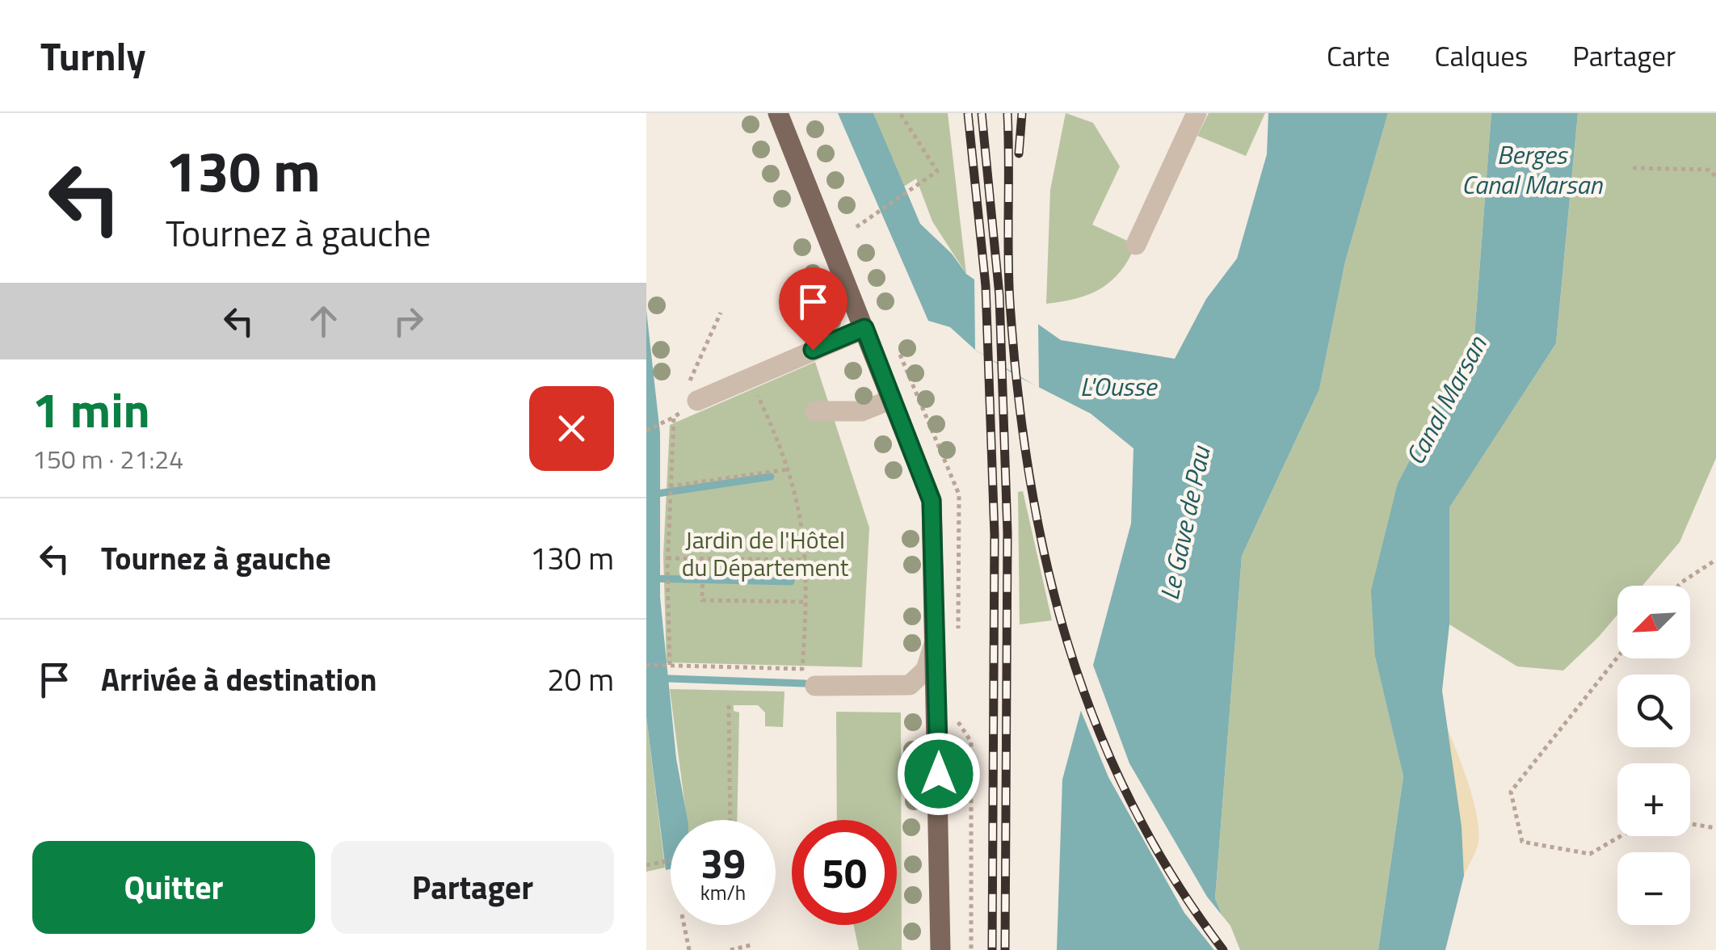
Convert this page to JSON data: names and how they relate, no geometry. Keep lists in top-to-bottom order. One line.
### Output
{"water":["Berges Canal Marsan","L'Ousse","Canal Marsan","Le Gave de Pau"],"parks":["Jardin de l'Hôtel du Département"],"north":"bottom left","page":{"header":"Turnly","nav":["Carte","Calques","Partager"],"turn":["130 m","Tournez à gauche"],"heading":["1 min","150 m · 21:24"],"list":[{"name":"Tournez à gauche","value":"130 m"},{"name":"Arrivée à destination","value":"20 m"}],"map_buttons":["+","−"],"speed":"39 km/h","limit":"50","buttons":["Quitter","Partager"]}}
